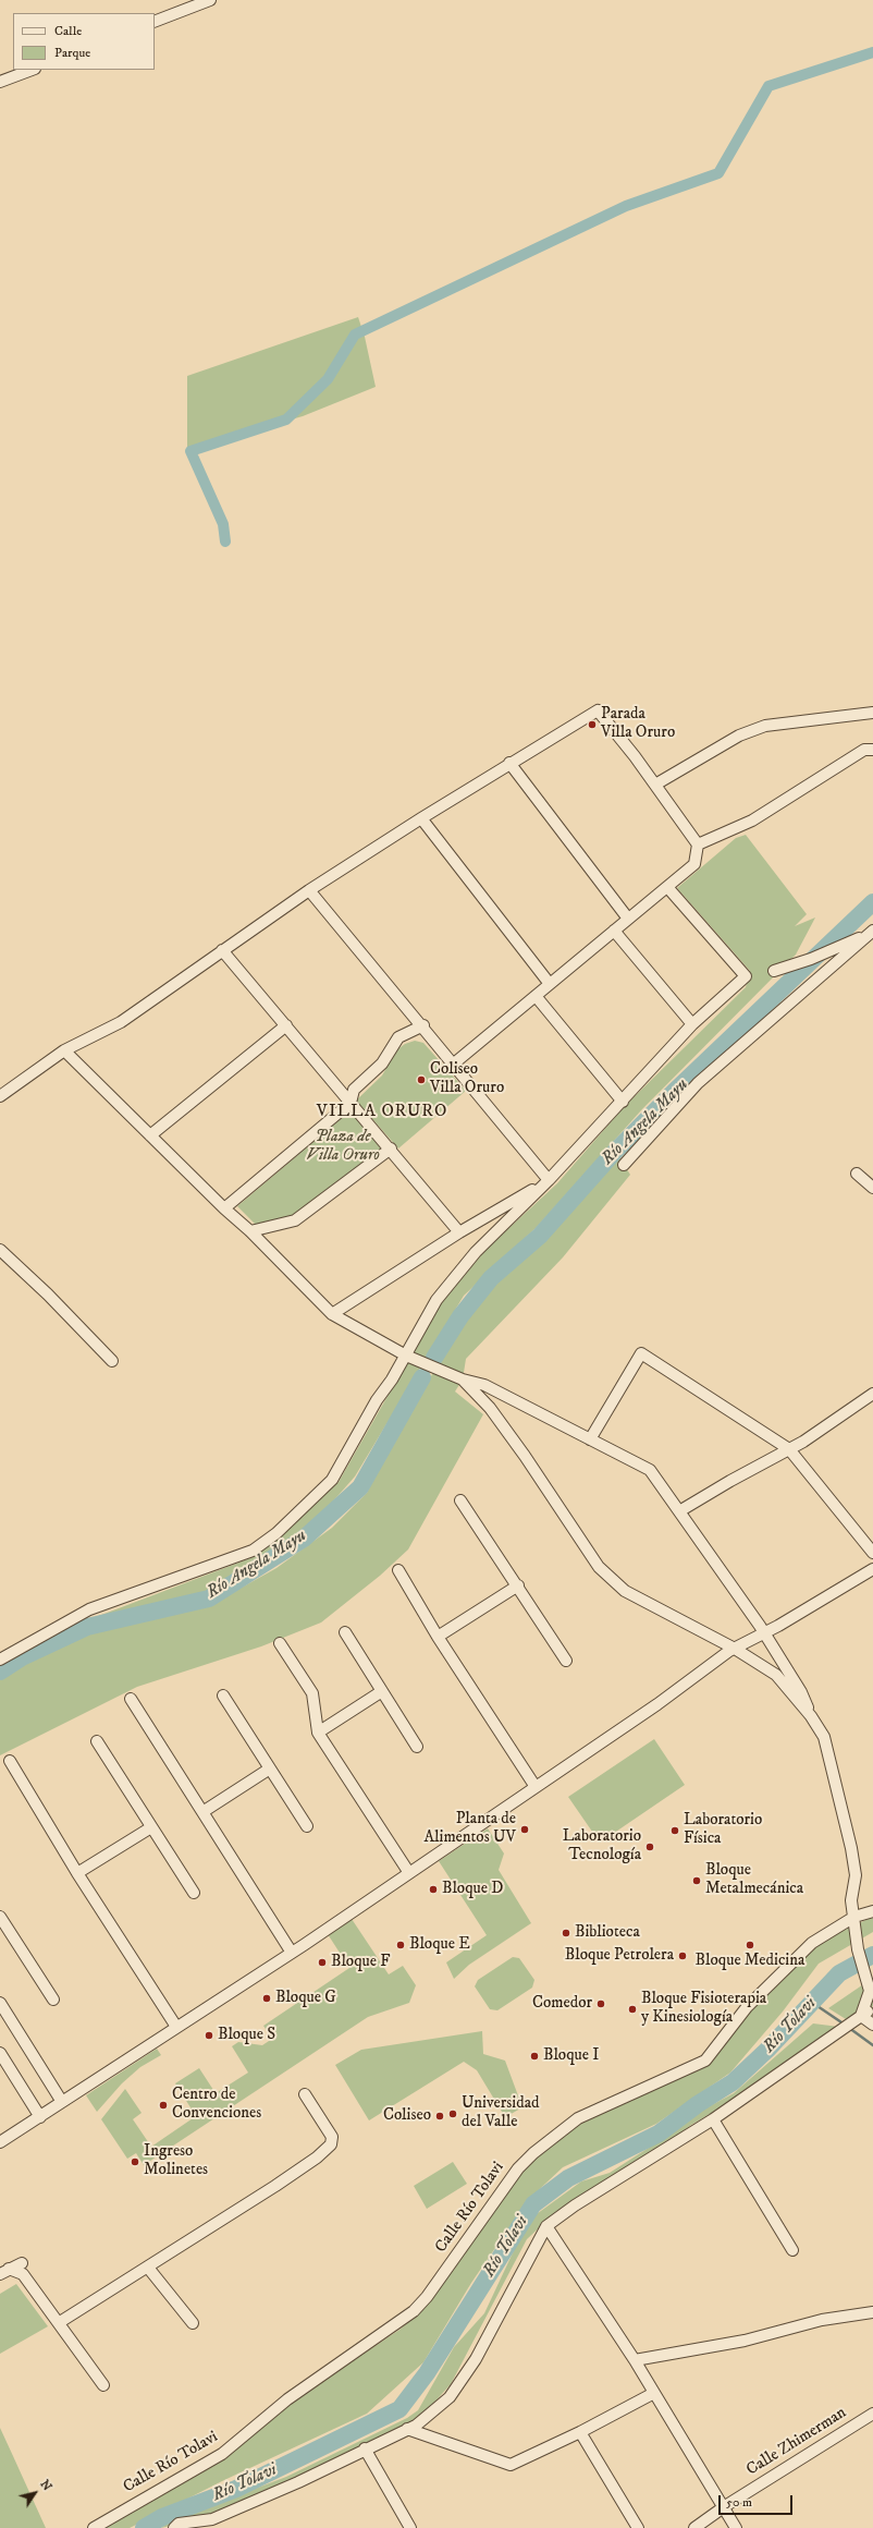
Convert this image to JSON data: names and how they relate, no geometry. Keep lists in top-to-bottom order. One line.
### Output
{"streets":{"street":["Calle Río Tolavi","Calle Zhimerman"]},"districts":["VILLA ORURO"],"water":["Río Angela Mayu","Río Tolavi"],"parks":["Plaza de Villa Oruro"],"places":["Parada Villa Oruro","Coliseo Villa Oruro","Planta de Alimentos UV","Laboratorio Física","Laboratorio Tecnología","Bloque Metalmecánica","Bloque D","Biblioteca","Bloque E","Bloque Medicina","Bloque Petrolera","Bloque F","Bloque G","Comedor","Bloque Fisioterapia y Kinesiología","Bloque S","Bloque I","Centro de Convenciones","Universidad del Valle","Coliseo","Ingreso Molinetes"],"legend":["Calle","Parque"],"scale_bar":"50 m","north":"top right"}
